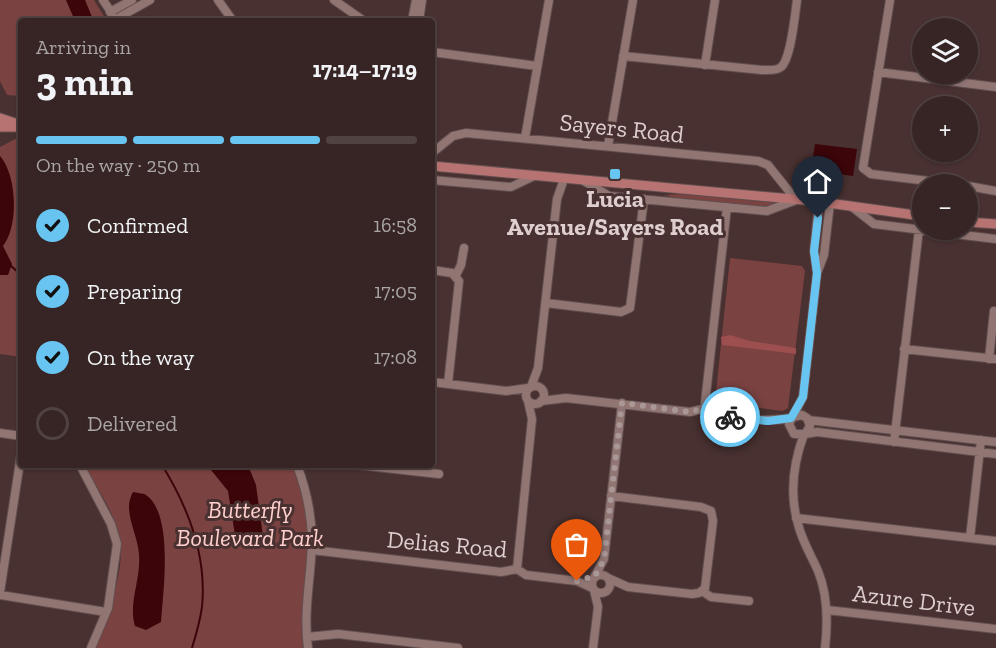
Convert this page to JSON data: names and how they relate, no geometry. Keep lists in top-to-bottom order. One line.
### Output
{"streets":{"street":["Sayers Road","Delias Road","Azure Drive"]},"parks":["Butterfly Boulevard Park"],"places":{"transit":["Lucia Avenue/Sayers Road"]},"page":{"map_buttons":["+","−"],"heading":["3 min","Arriving in","17:14–17:19"],"bar":"On the way · 250 m","list":[["Confirmed","16:58"],["Preparing","17:05"],["On the way","17:08"],"Delivered"]}}
